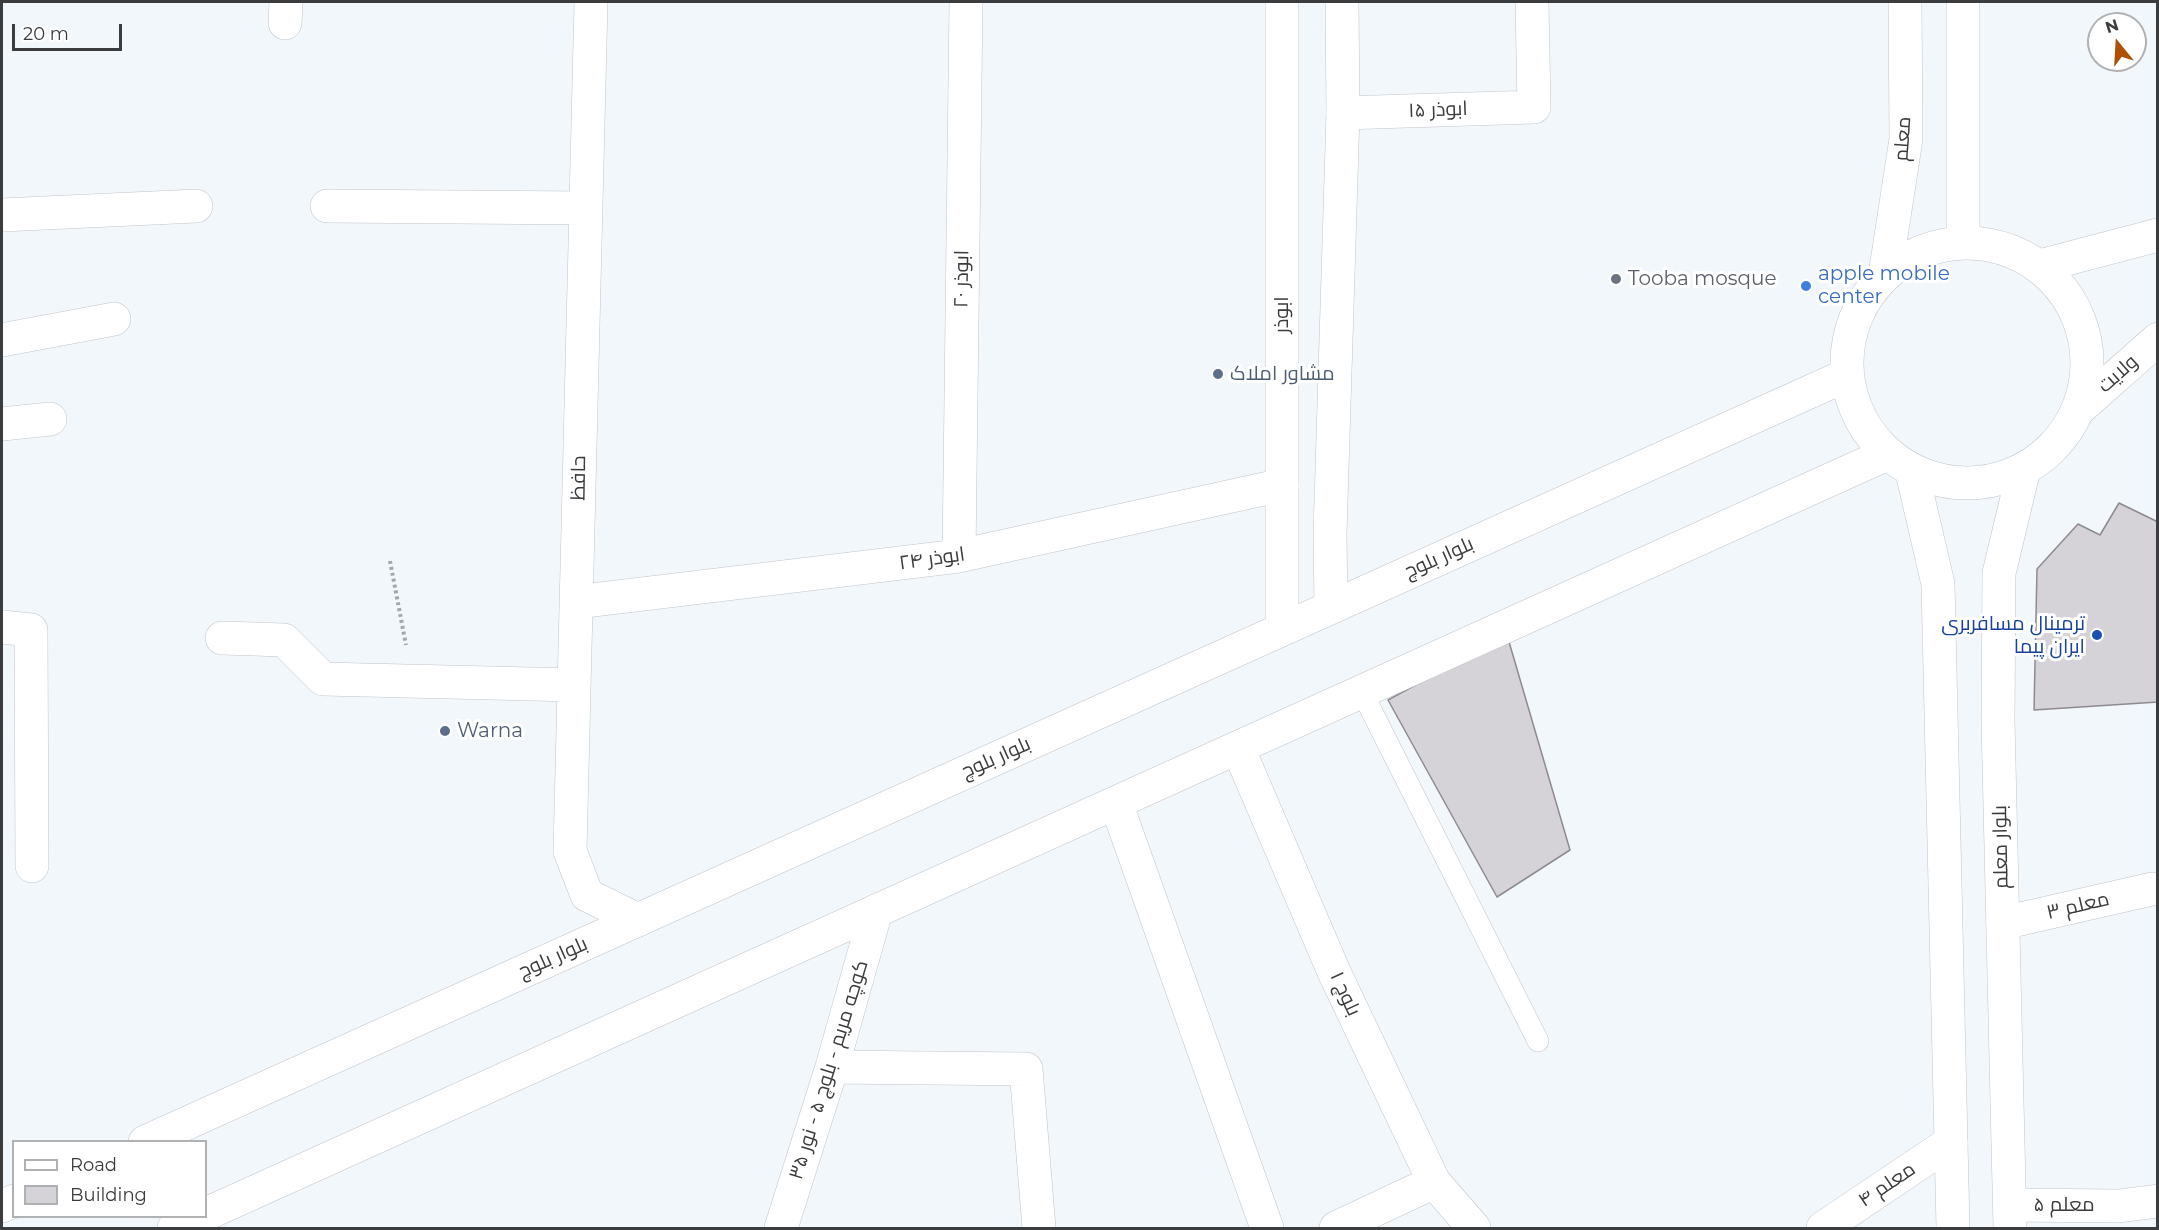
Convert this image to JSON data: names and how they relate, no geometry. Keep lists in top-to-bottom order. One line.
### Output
{"streets":{"main road":["ابوذر ۱۵","معلم","ابوذر ۲۰","ابوذر","ولایت","حافظ","بلوار بلوچ","ابوذر ۲۴","بلوار معلم","معلم ۳","بلوچ ۱","کوچه مریم - بلوچ ۵ - نور ۳۵","معلم ۴","معلم ۵"]},"crossings":[["ابوذر ۲۰","ابوذر ۲۴"],["ابوذر","بلوار بلوچ"],["ابوذر","ابوذر ۲۴"],["حافظ","بلوار بلوچ"],["حافظ","ابوذر ۲۴"],["بلوار معلم","معلم ۳"],["بلوار معلم","معلم ۵"]],"places":["Tooba mosque","apple mobile center","مشاور املاک","ترمینال مسافربری ایران پیما","Warna"],"legend":["Road","Building"],"scale_bar":"20 m","north":"top"}
